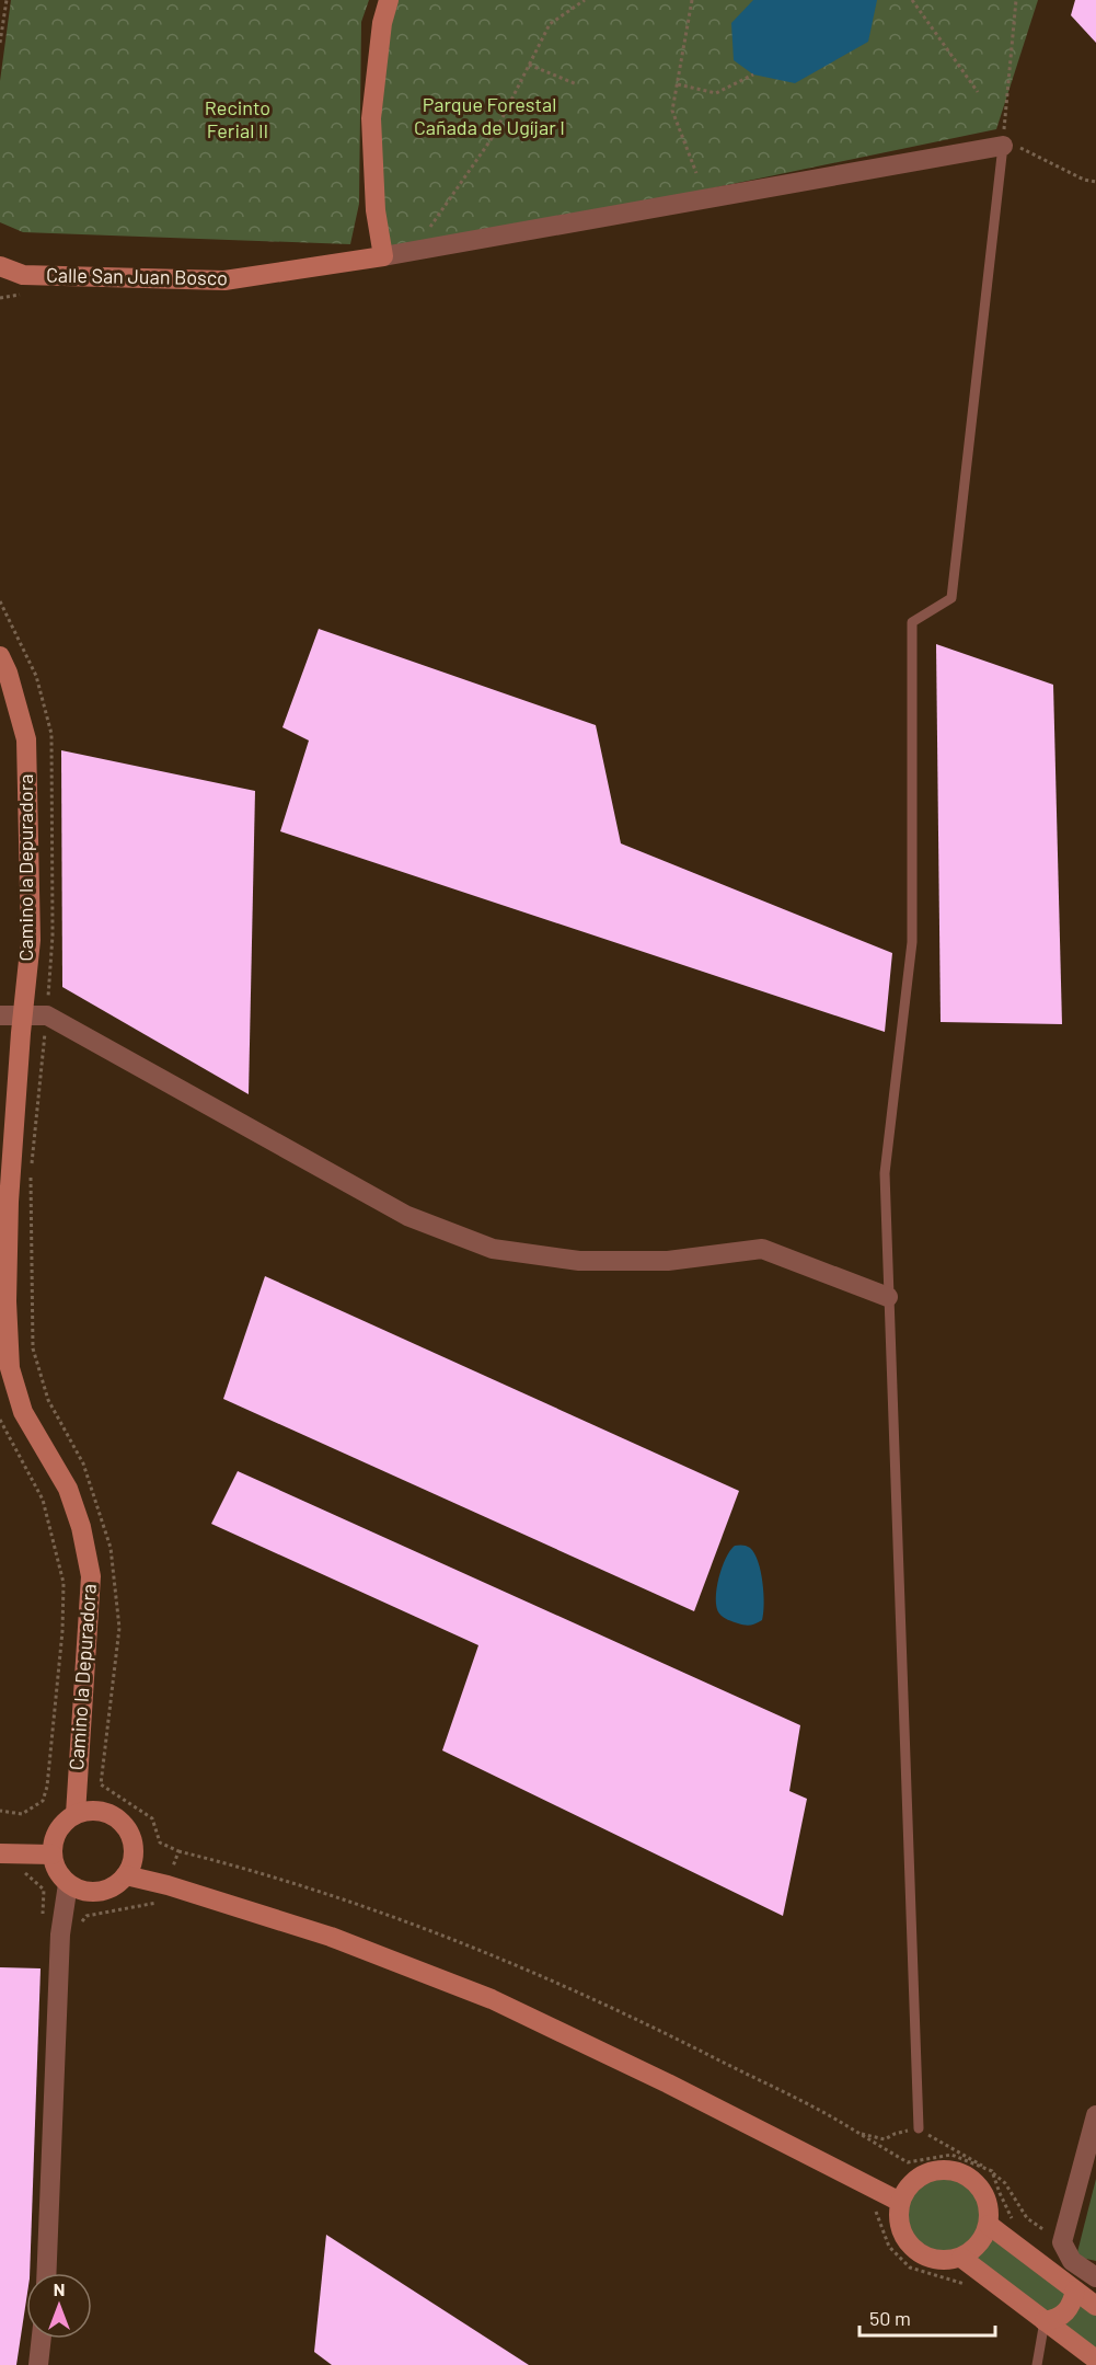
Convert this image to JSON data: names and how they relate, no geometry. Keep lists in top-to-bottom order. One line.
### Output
{"streets":{"street":["Calle San Juan Bosco","Camino la Depuradora"]},"parks":["Parque Forestal Cañada de Ugíjar I","Recinto Ferial II"],"scale_bar":"50 m","north":"top"}
